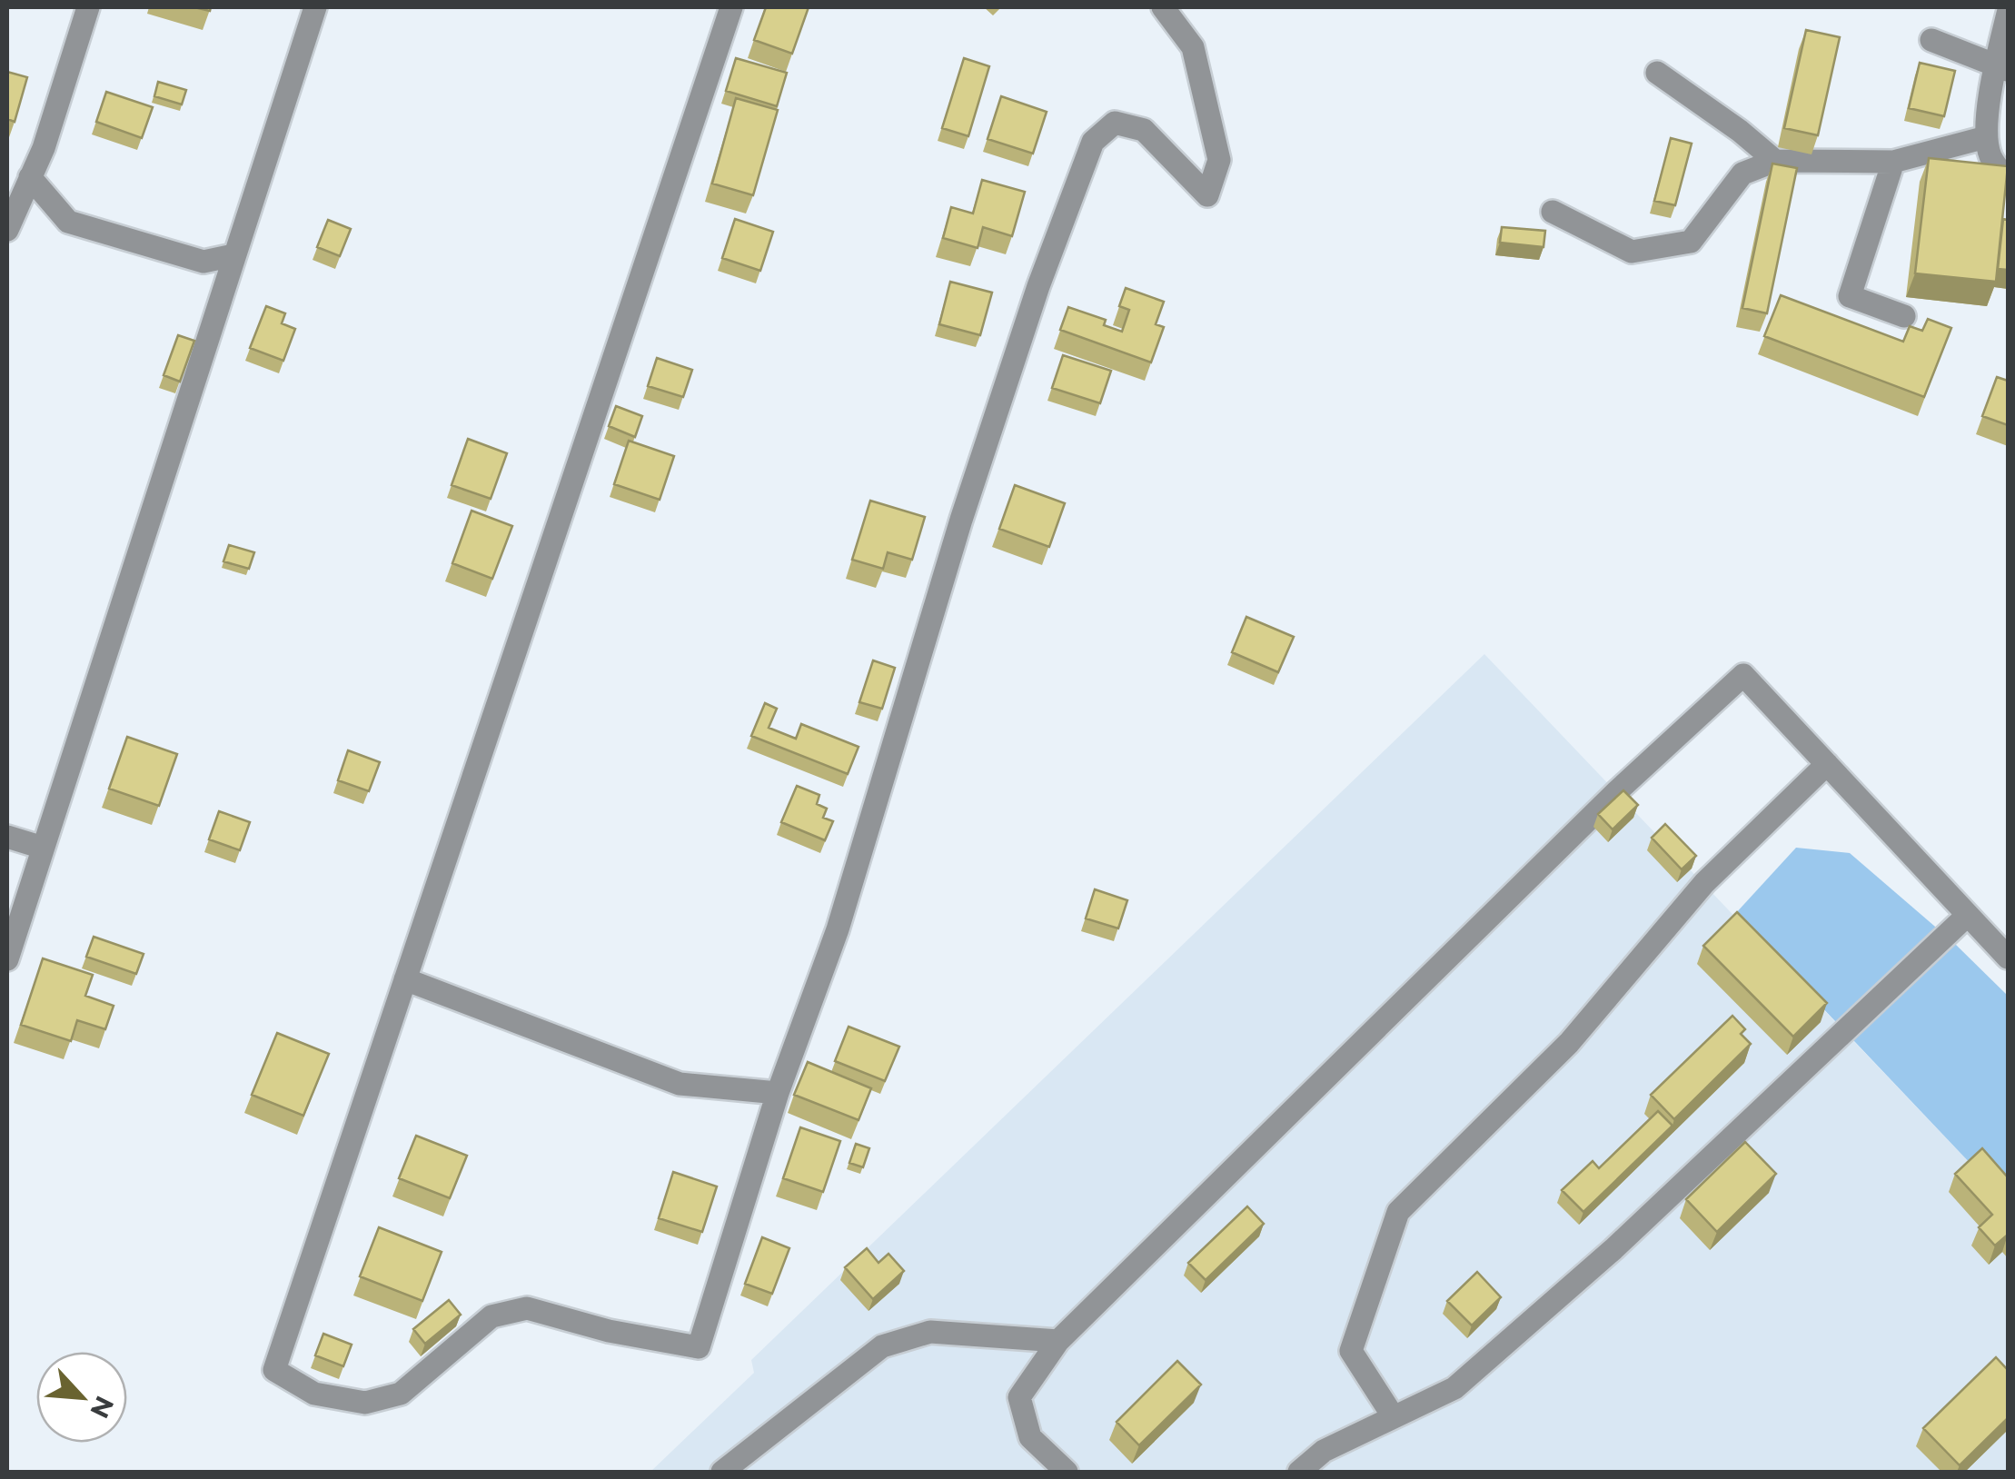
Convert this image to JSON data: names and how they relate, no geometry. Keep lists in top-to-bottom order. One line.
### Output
{"north":"bottom right"}
